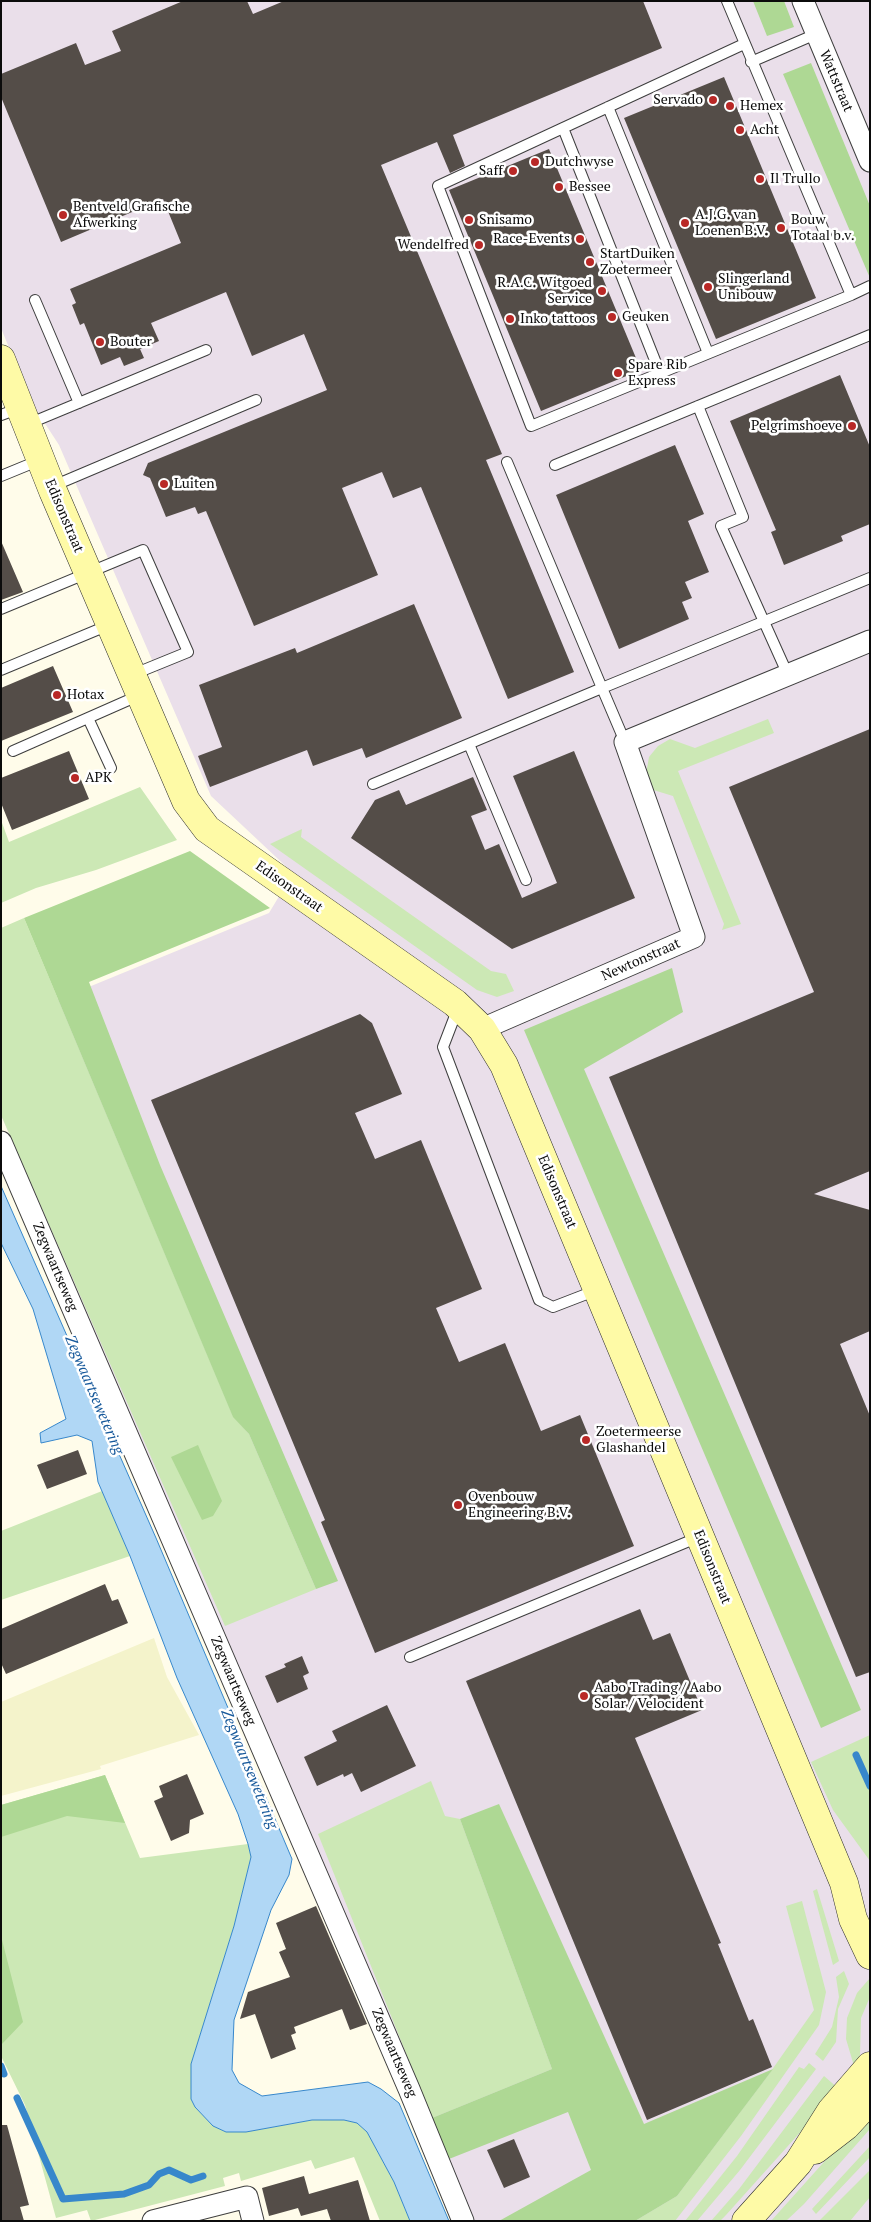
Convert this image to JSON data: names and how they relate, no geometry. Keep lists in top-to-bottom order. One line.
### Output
{"streets":{"street":["Wattstraat","Edisonstraat","Newtonstraat","Zegwaartseweg"]},"crossings":[["Edisonstraat","Newtonstraat"]],"water":["Zegwaartsewetering"],"places":["Servado","Hemex","Acht","Dutchwyse","Saff","Il Trullo","Bessee","Bentveld Grafische Afwerking","Snisamo","A.J.G. van Loenen B.V.","Bouw Totaal b.v.","Race-Events","Wendelfred","StartDuiken Zoetermeer","Slingerland Unibouw","R.A.C. Witgoed Service","Geuken","Inko tattoos","Bouter","Spare Rib Express","Pelgrimshoeve","Luiten","Hotax","APK","Zoetermeerse Glashandel","Ovenbouw Engineering B.V.","Aabo Trading / Aabo Solar / Velocident"]}
